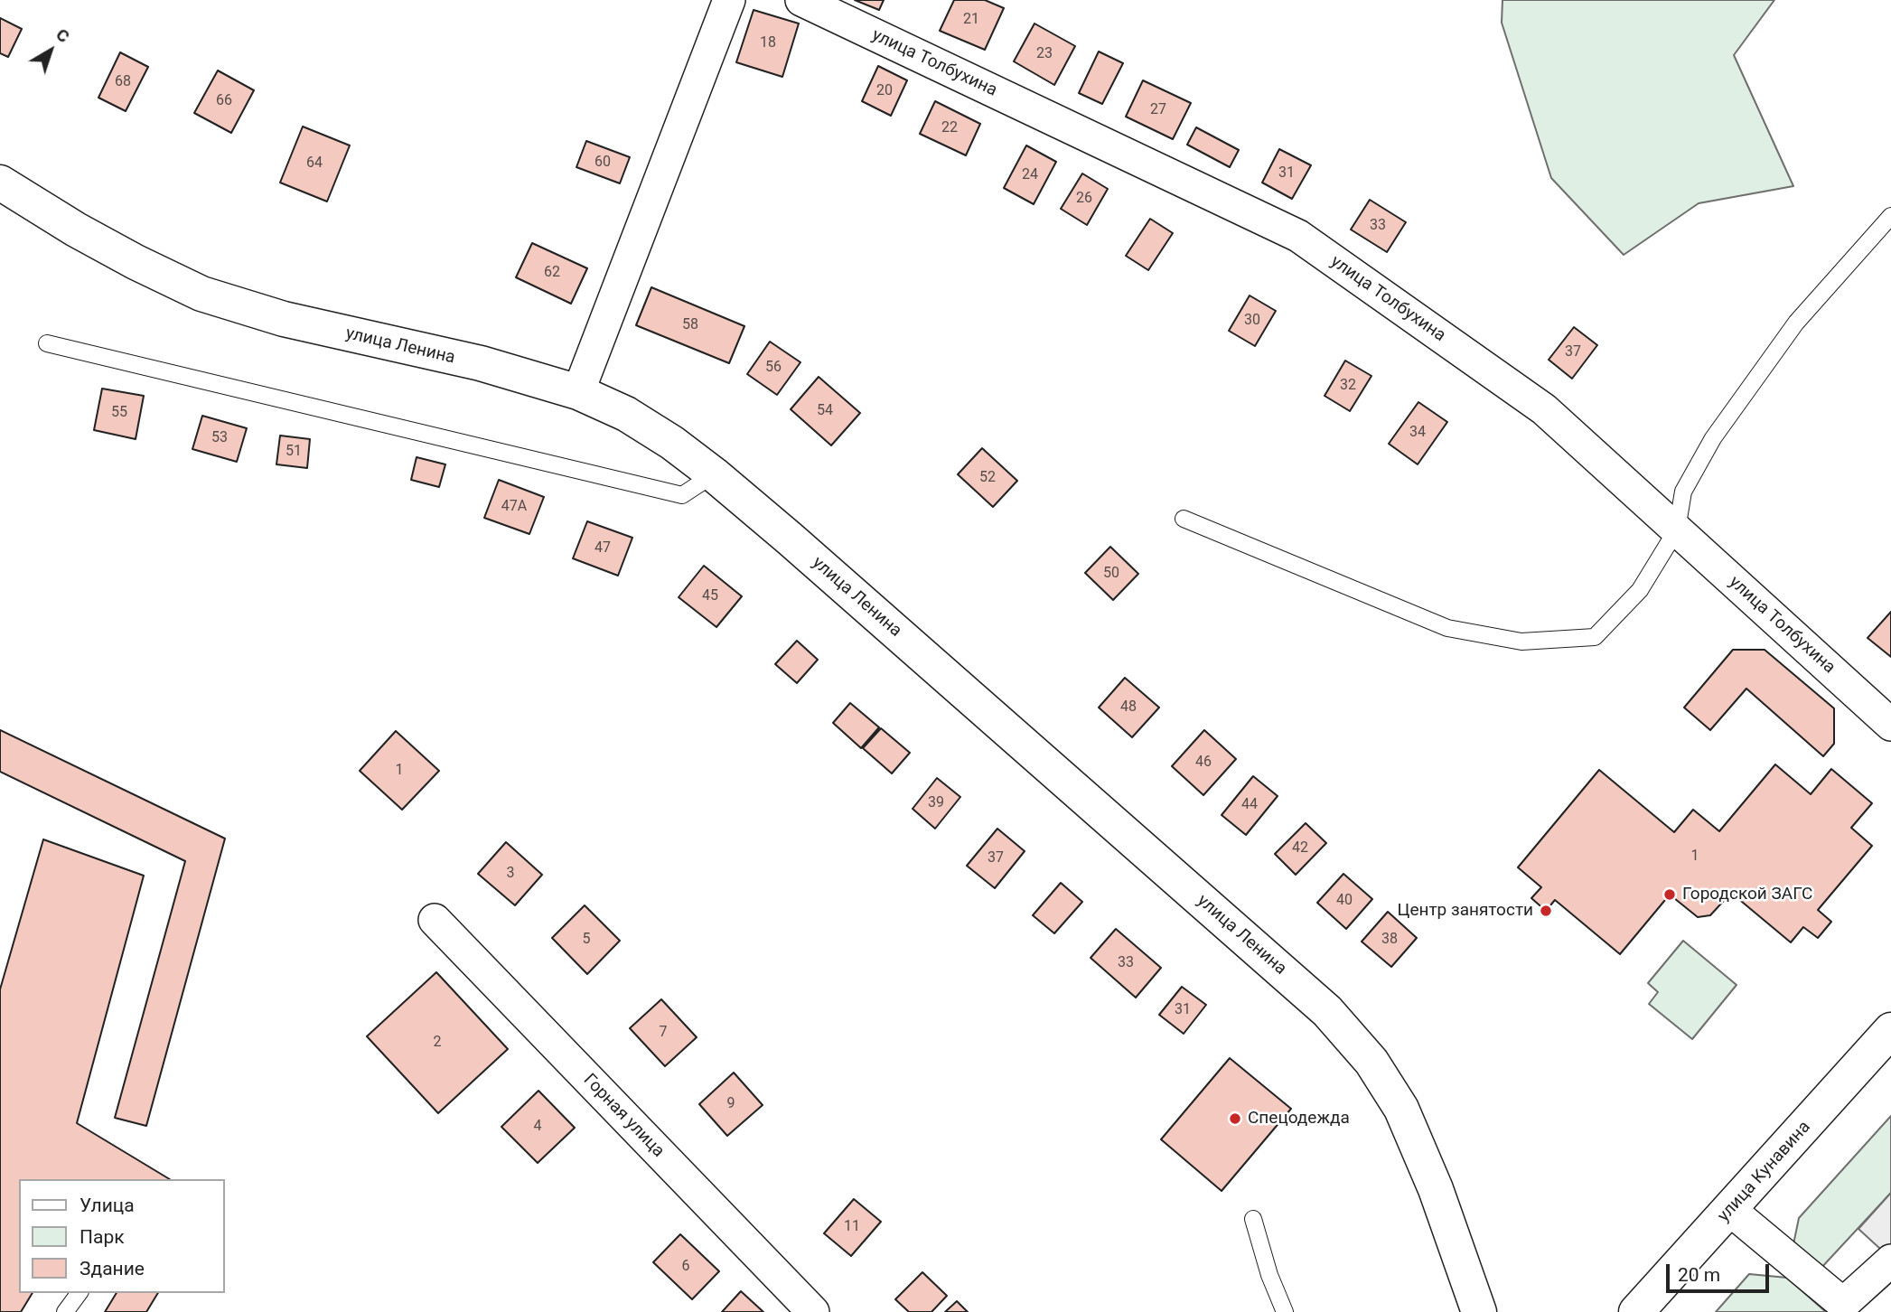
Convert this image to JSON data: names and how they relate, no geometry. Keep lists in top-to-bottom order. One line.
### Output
{"streets":{"main road":["улица Ленина","улица Кунавина"],"street":["улица Толбухина","Горная улица"]},"places":["Городской ЗАГС","Центр занятости","Спецодежда"],"house_numbers":["21","18","23","68","20","66","27","22","60","64","31","24","26","33","62","30","58","37","56","32","54","55","34","53","51","52","47А","47","50","45","48","46","1","39","44","42","1","37","3","40","5","38","33","31","7","2","9","4","11","6"],"legend":["Улица","Парк","Здание"],"scale_bar":"20 m","north":"top right"}
